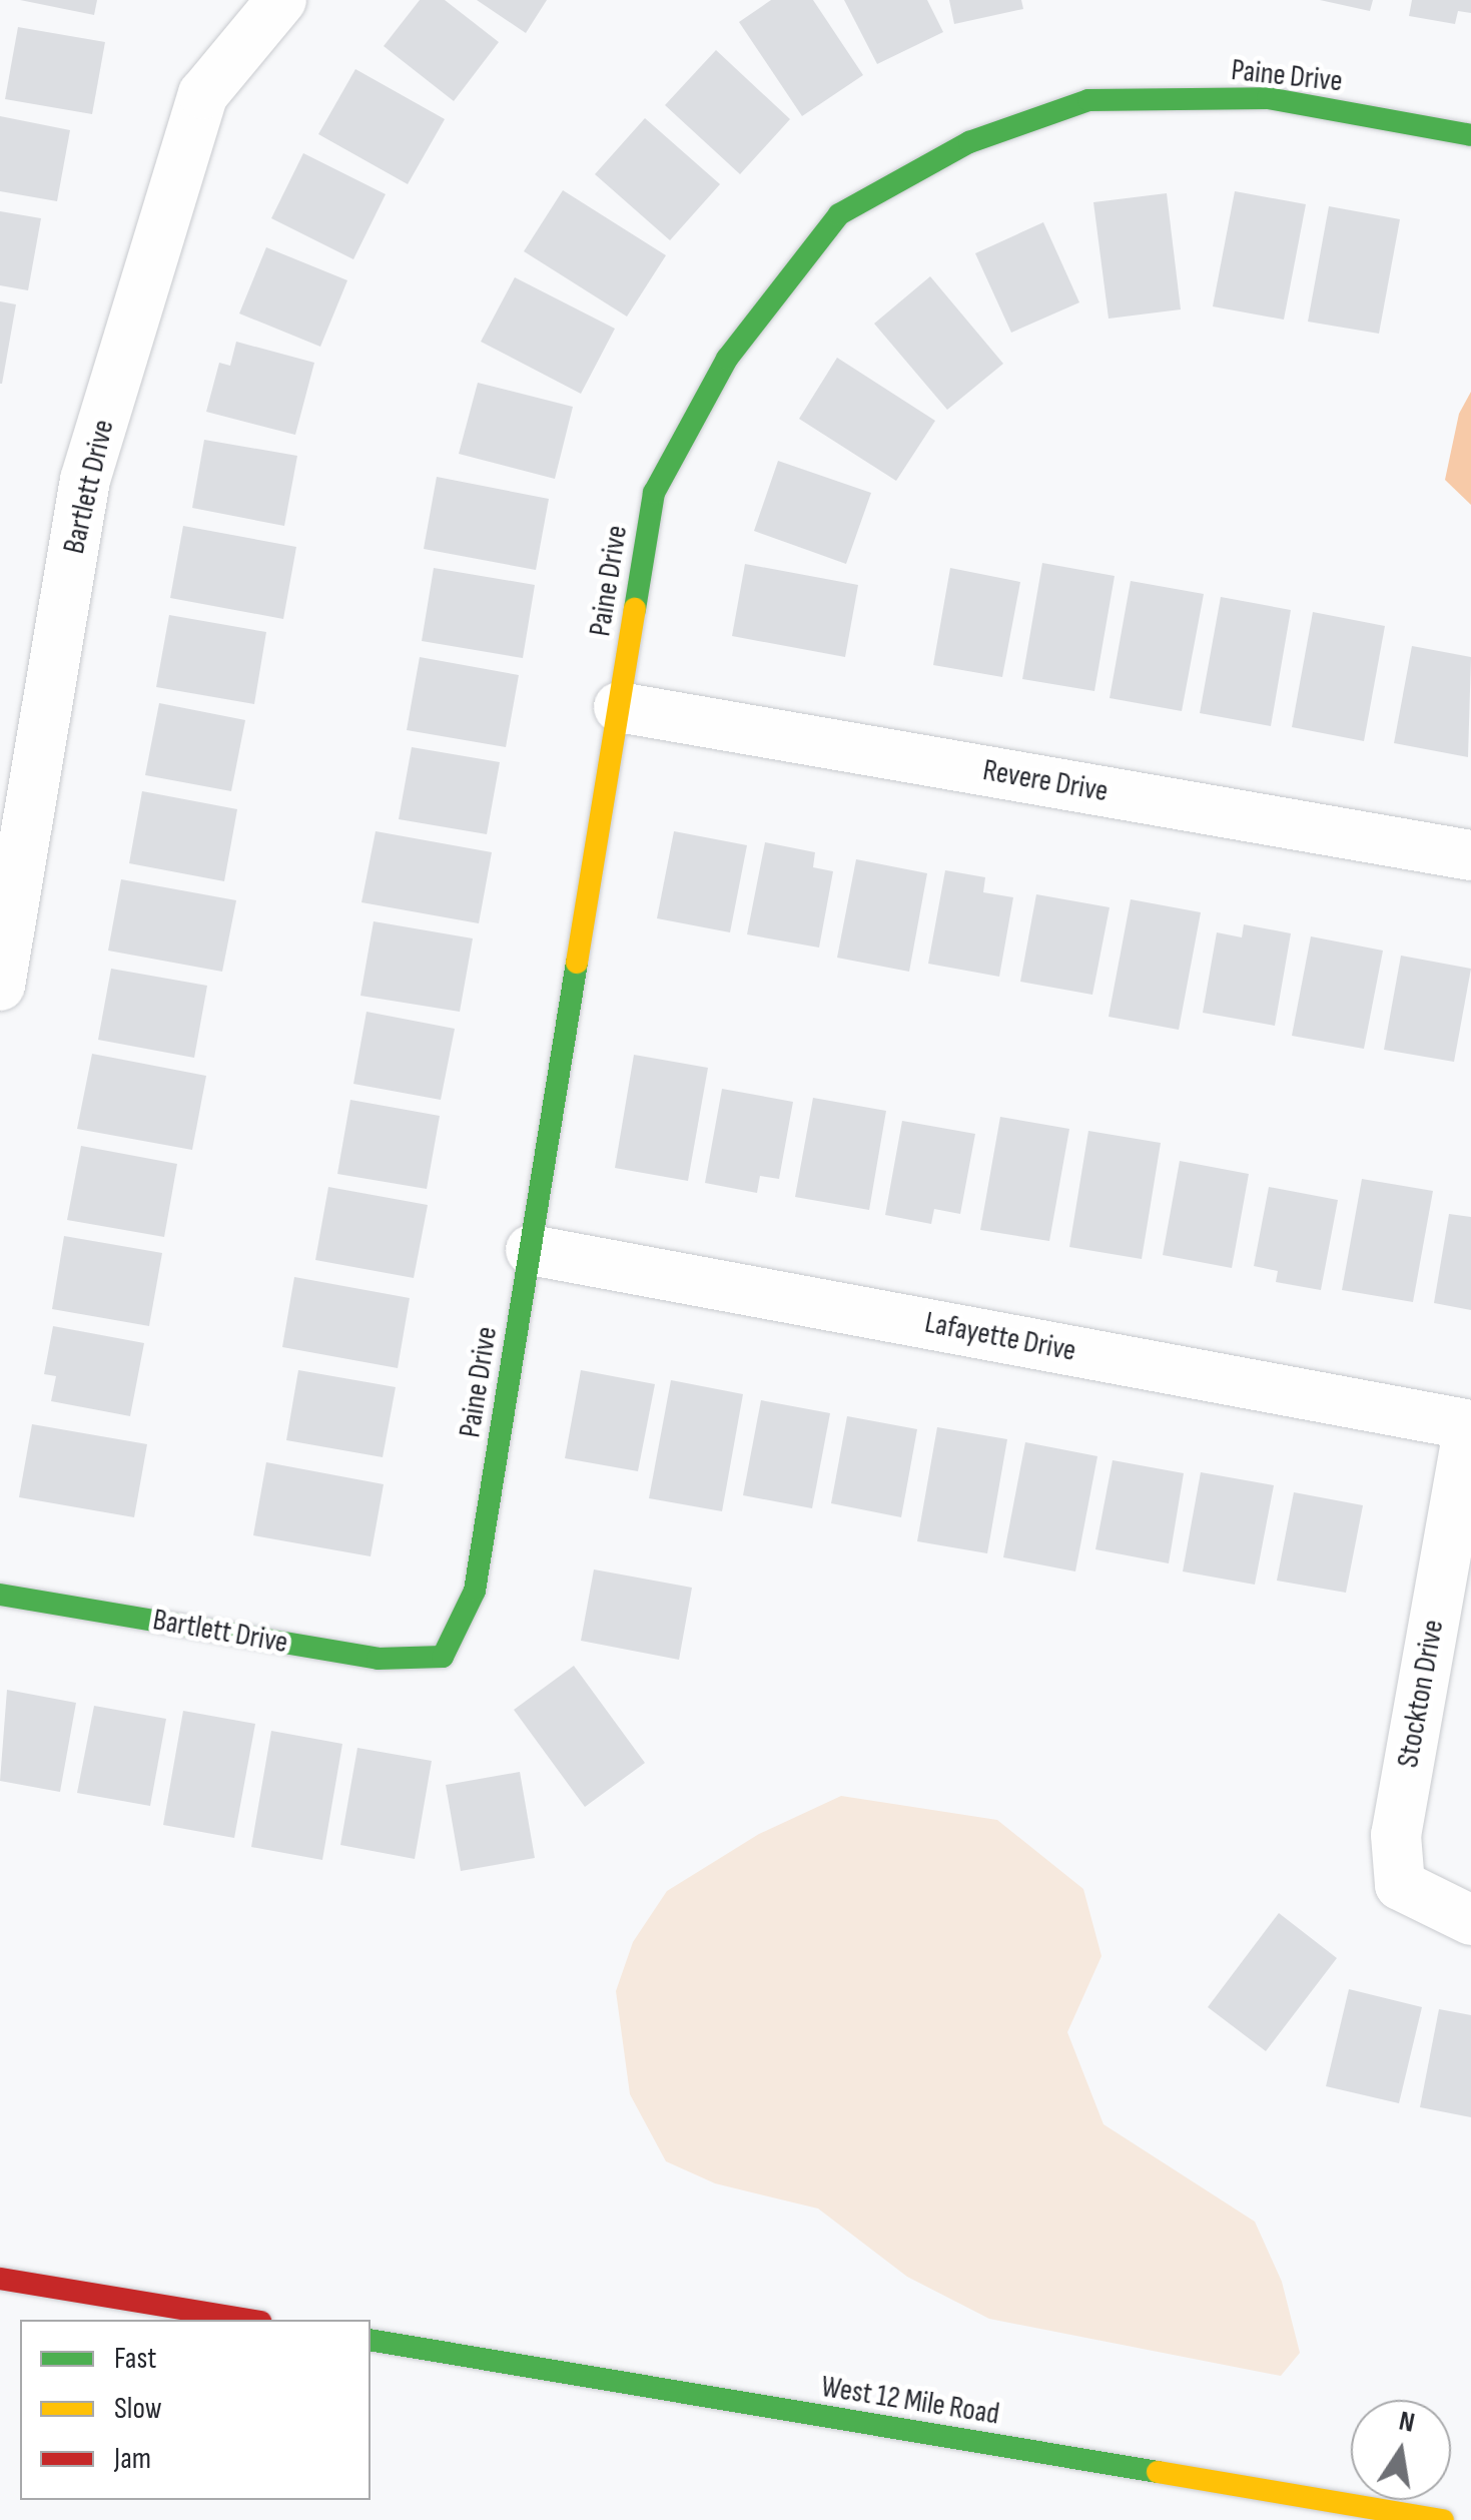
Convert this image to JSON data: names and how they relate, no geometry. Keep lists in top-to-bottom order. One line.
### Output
{"streets":{"street":["Paine Drive","Bartlett Drive","Revere Drive","Lafayette Drive","Stockton Drive","West 12 Mile Road"]},"crossings":[["Paine Drive","Bartlett Drive"],["Paine Drive","Revere Drive"],["Paine Drive","Lafayette Drive"],["Lafayette Drive","Stockton Drive"]],"legend":["Fast","Slow","Jam"],"north":"top"}
